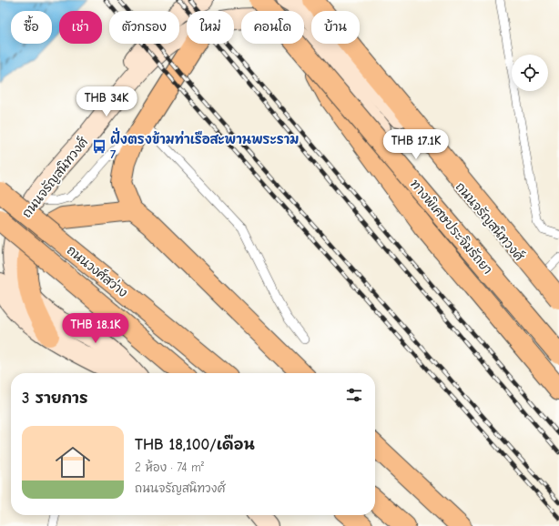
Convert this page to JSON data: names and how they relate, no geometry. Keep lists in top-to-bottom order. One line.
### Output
{"streets":{"main road":["ถนนจรัญสนิทวงศ์","ทางพิเศษประจิมรัถยา","ถนนวงศ์สว่าง"]},"places":{"bus stop":["ฝั่งตรงข้ามท่าเรือสะพานพระราม 7"]},"page":{"chip":["ซื้อ","เช่า","ตัวกรอง","ใหม่","คอนโด","บ้าน"],"price":["THB 34K","THB 17.1K","THB 18.1K"],"heading":"3 รายการ","list":[{"name":"THB 18,100/เดือน","note":"2 ห้อง · 74 m² · ถนนจรัญสนิทวงศ์"}]}}
